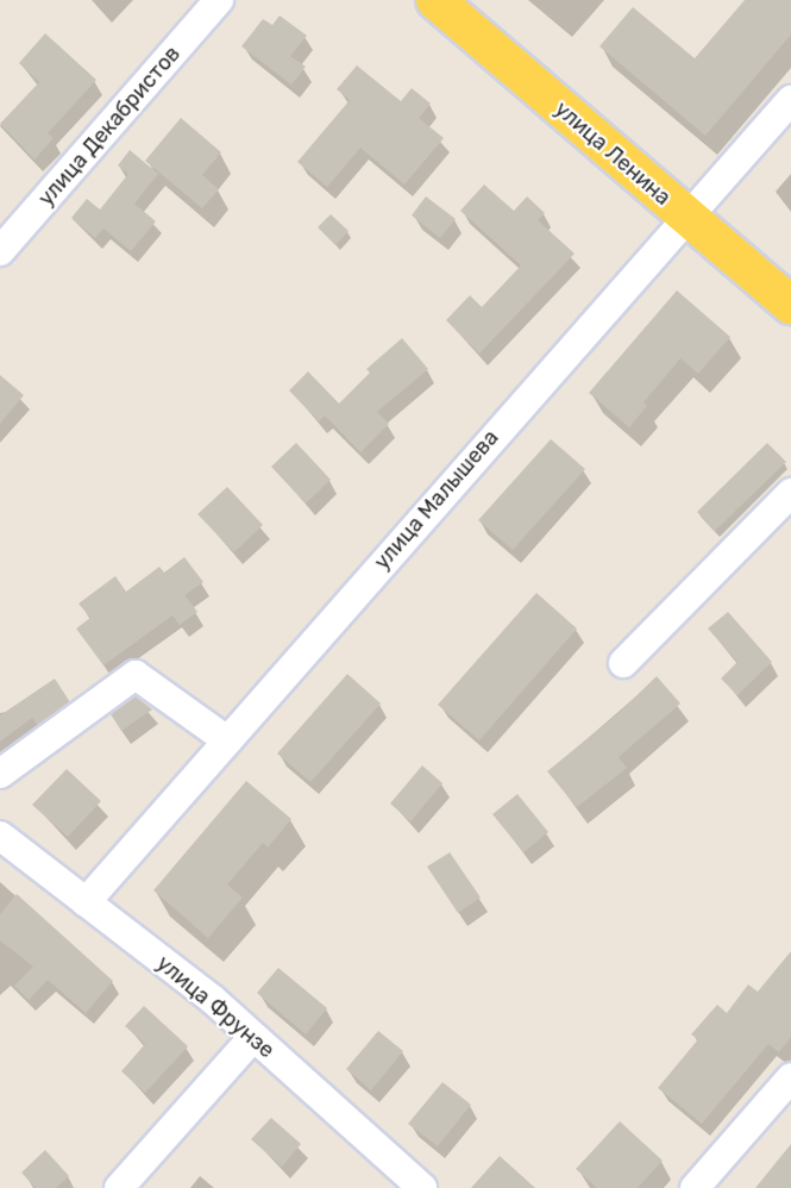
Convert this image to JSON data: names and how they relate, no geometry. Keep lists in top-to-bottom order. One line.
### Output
{"streets":{"main road":["улица Ленина"],"street":["улица Декабристов","улица Малышева","улица Фрунзе"]},"crossings":[["улица Ленина","улица Малышева"],["улица Малышева","улица Фрунзе"]]}
